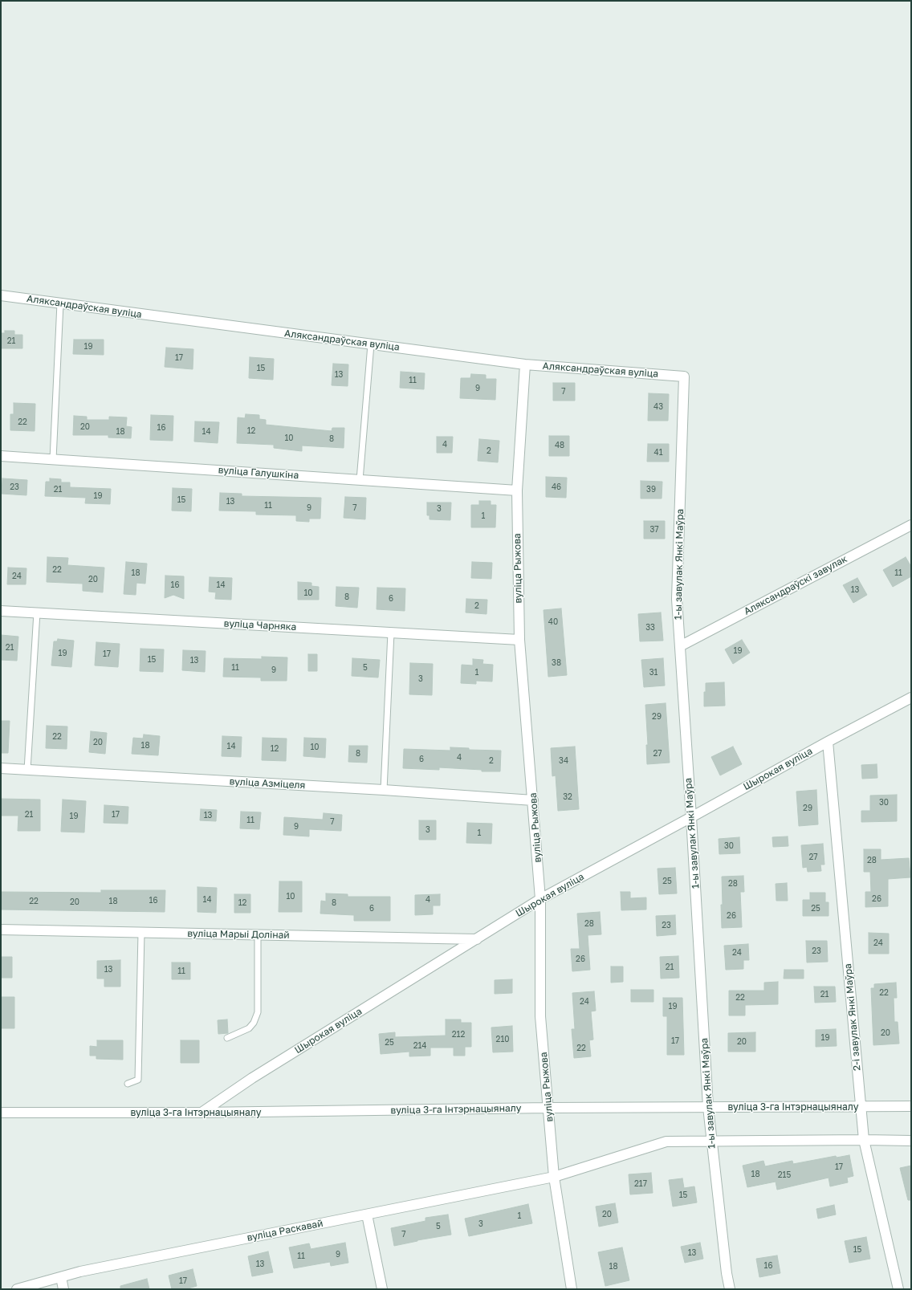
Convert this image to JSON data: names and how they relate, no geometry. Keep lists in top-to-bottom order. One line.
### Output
{"streets":{"street":["Аляксандраўская вуліца","вуліца Галушкіна","1-ы завулак Янкі Маўра","вуліца Рыжова","Аляксандраўскі завулак","вуліца Чарняка","Шырокая вуліца","вуліца Азміцеля","вуліца Марыі Долінай","2-і завулак Янкі Маўра","вуліца 3-га Інтэрнацыяналу","вуліца Раскавай"]},"crossings":[["Аляксандраўская вуліца","1-ы завулак Янкі Маўра"],["Аляксандраўская вуліца","вуліца Рыжова"],["вуліца Галушкіна","вуліца Рыжова"],["1-ы завулак Янкі Маўра","Аляксандраўскі завулак"],["1-ы завулак Янкі Маўра","Шырокая вуліца"],["1-ы завулак Янкі Маўра","вуліца 3-га Інтэрнацыяналу"],["1-ы завулак Янкі Маўра","вуліца Раскавай"],["вуліца Рыжова","вуліца Чарняка"],["вуліца Рыжова","Шырокая вуліца"],["вуліца Рыжова","вуліца Азміцеля"],["вуліца Рыжова","вуліца 3-га Інтэрнацыяналу"],["вуліца Рыжова","вуліца Раскавай"],["Шырокая вуліца","вуліца Марыі Долінай"],["Шырокая вуліца","2-і завулак Янкі Маўра"],["Шырокая вуліца","вуліца 3-га Інтэрнацыяналу"],["2-і завулак Янкі Маўра","вуліца 3-га Інтэрнацыяналу"],["2-і завулак Янкі Маўра","вуліца Раскавай"]],"house_numbers":["21","19","17","15","13","11","9","7","43","22","20","16","12","18","14","10","8","4","48","2","41","23","46","21","39","19","15","13","11","9","7","3","1","37","22","18","11","24","20","16","14","13","10","8","6","2","40","33","21","19","19","17","15","13","38","11","5","9","1","31","3","29","22","20","18","14","10","12","8","27","4","6","2","34","32","30","29","21","17","13","19","11","7","9","3","1","30","27","28","25","28","10","26","14","4","16","22","18","20","12","8","6","25","26","28","23","24","23","24","26","21","13","11","22","21","22","24","19","20","212","19","210","17","20","25","214","22","17","18","215","217","15","20","1","3","5","7","15","13","9","11","13","16","18","17"]}
